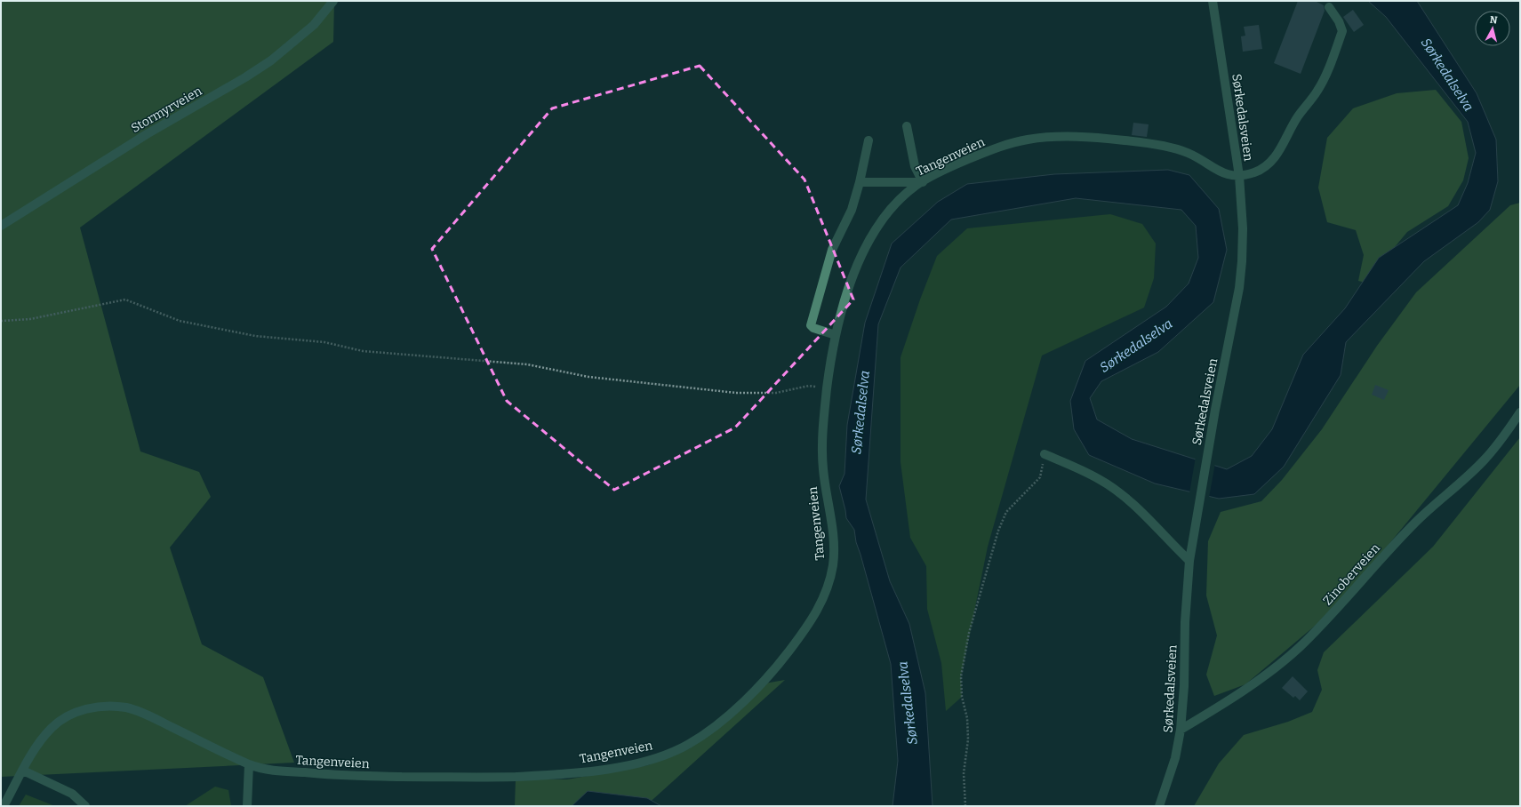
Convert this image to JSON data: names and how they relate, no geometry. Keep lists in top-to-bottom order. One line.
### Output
{"streets":{"street":["Stormyrveien","Sørkedalsveien","Tangenveien","Zinoberveien"]},"crossings":[["Sørkedalsveien","Tangenveien"],["Sørkedalsveien","Zinoberveien"]],"water":["Sørkedalselva"],"north":"top"}
